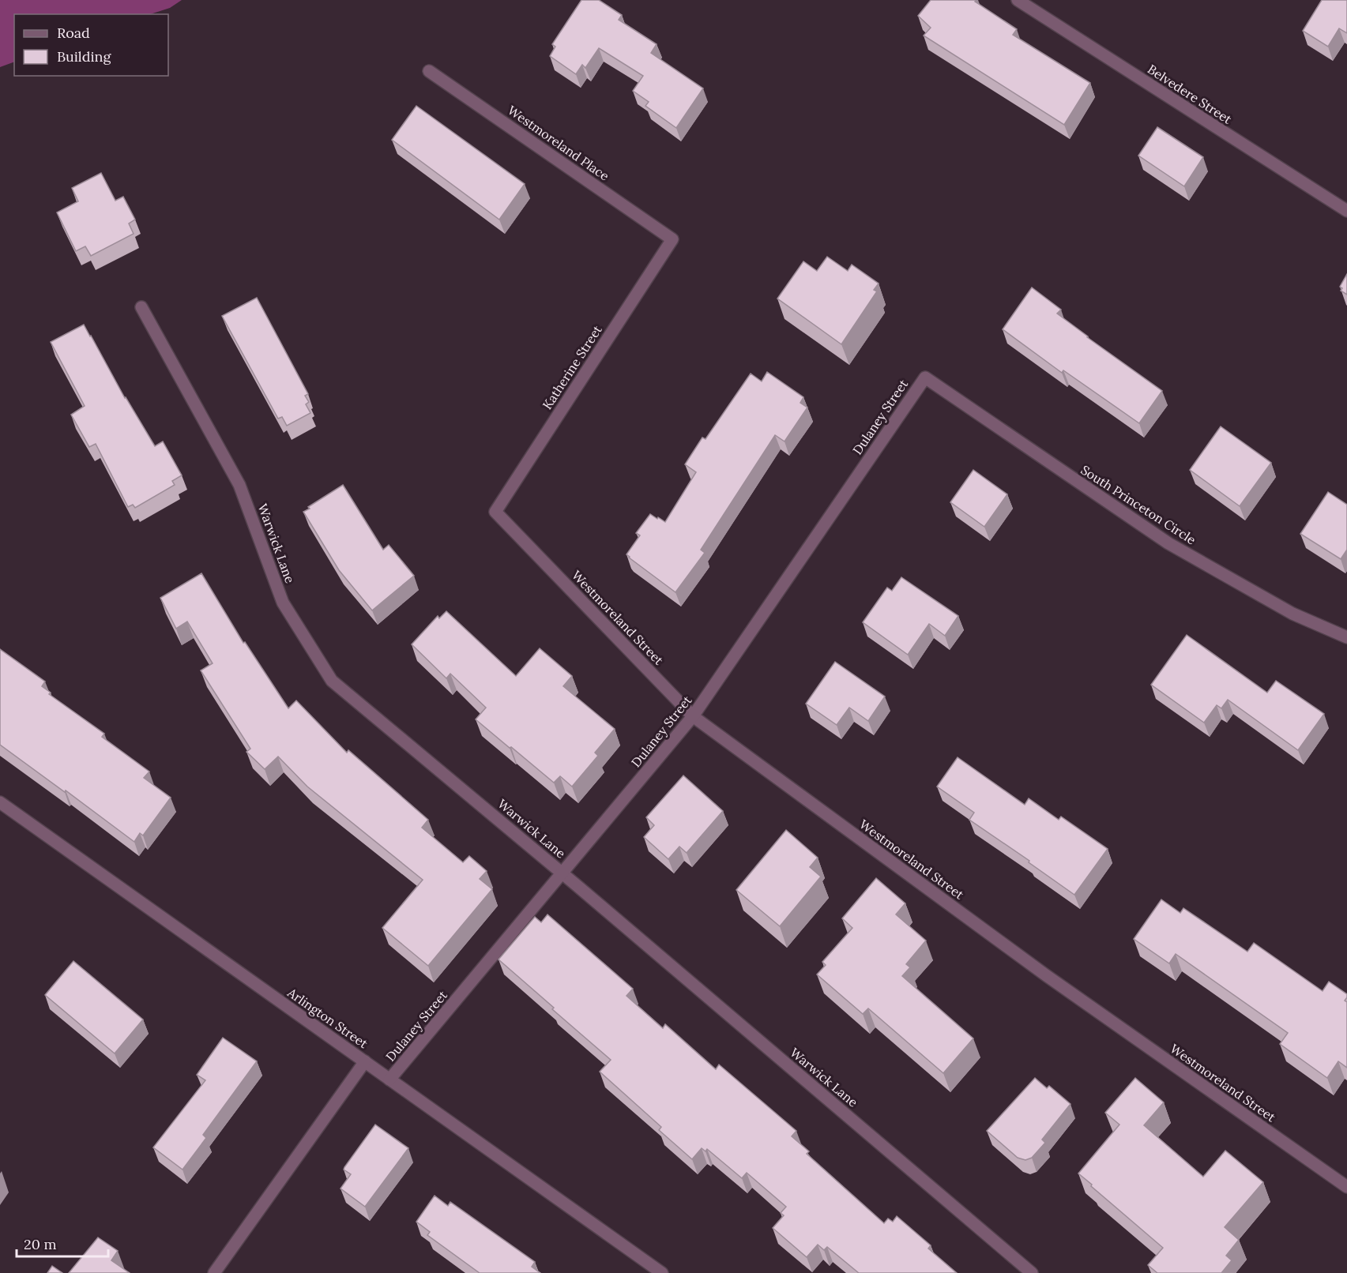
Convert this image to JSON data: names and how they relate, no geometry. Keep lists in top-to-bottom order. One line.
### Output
{"streets":{"street":["Belvedere Street","Westmoreland Place","Katherine Street","Dulaney Street","South Princeton Circle","Warwick Lane","Westmoreland Street","Arlington Street"]},"crossings":[["Westmoreland Place","Katherine Street"],["Katherine Street","Westmoreland Street"],["Dulaney Street","South Princeton Circle"],["Dulaney Street","Warwick Lane"],["Dulaney Street","Westmoreland Street"],["Dulaney Street","Arlington Street"]],"legend":["Road","Building"],"scale_bar":"20 m"}
